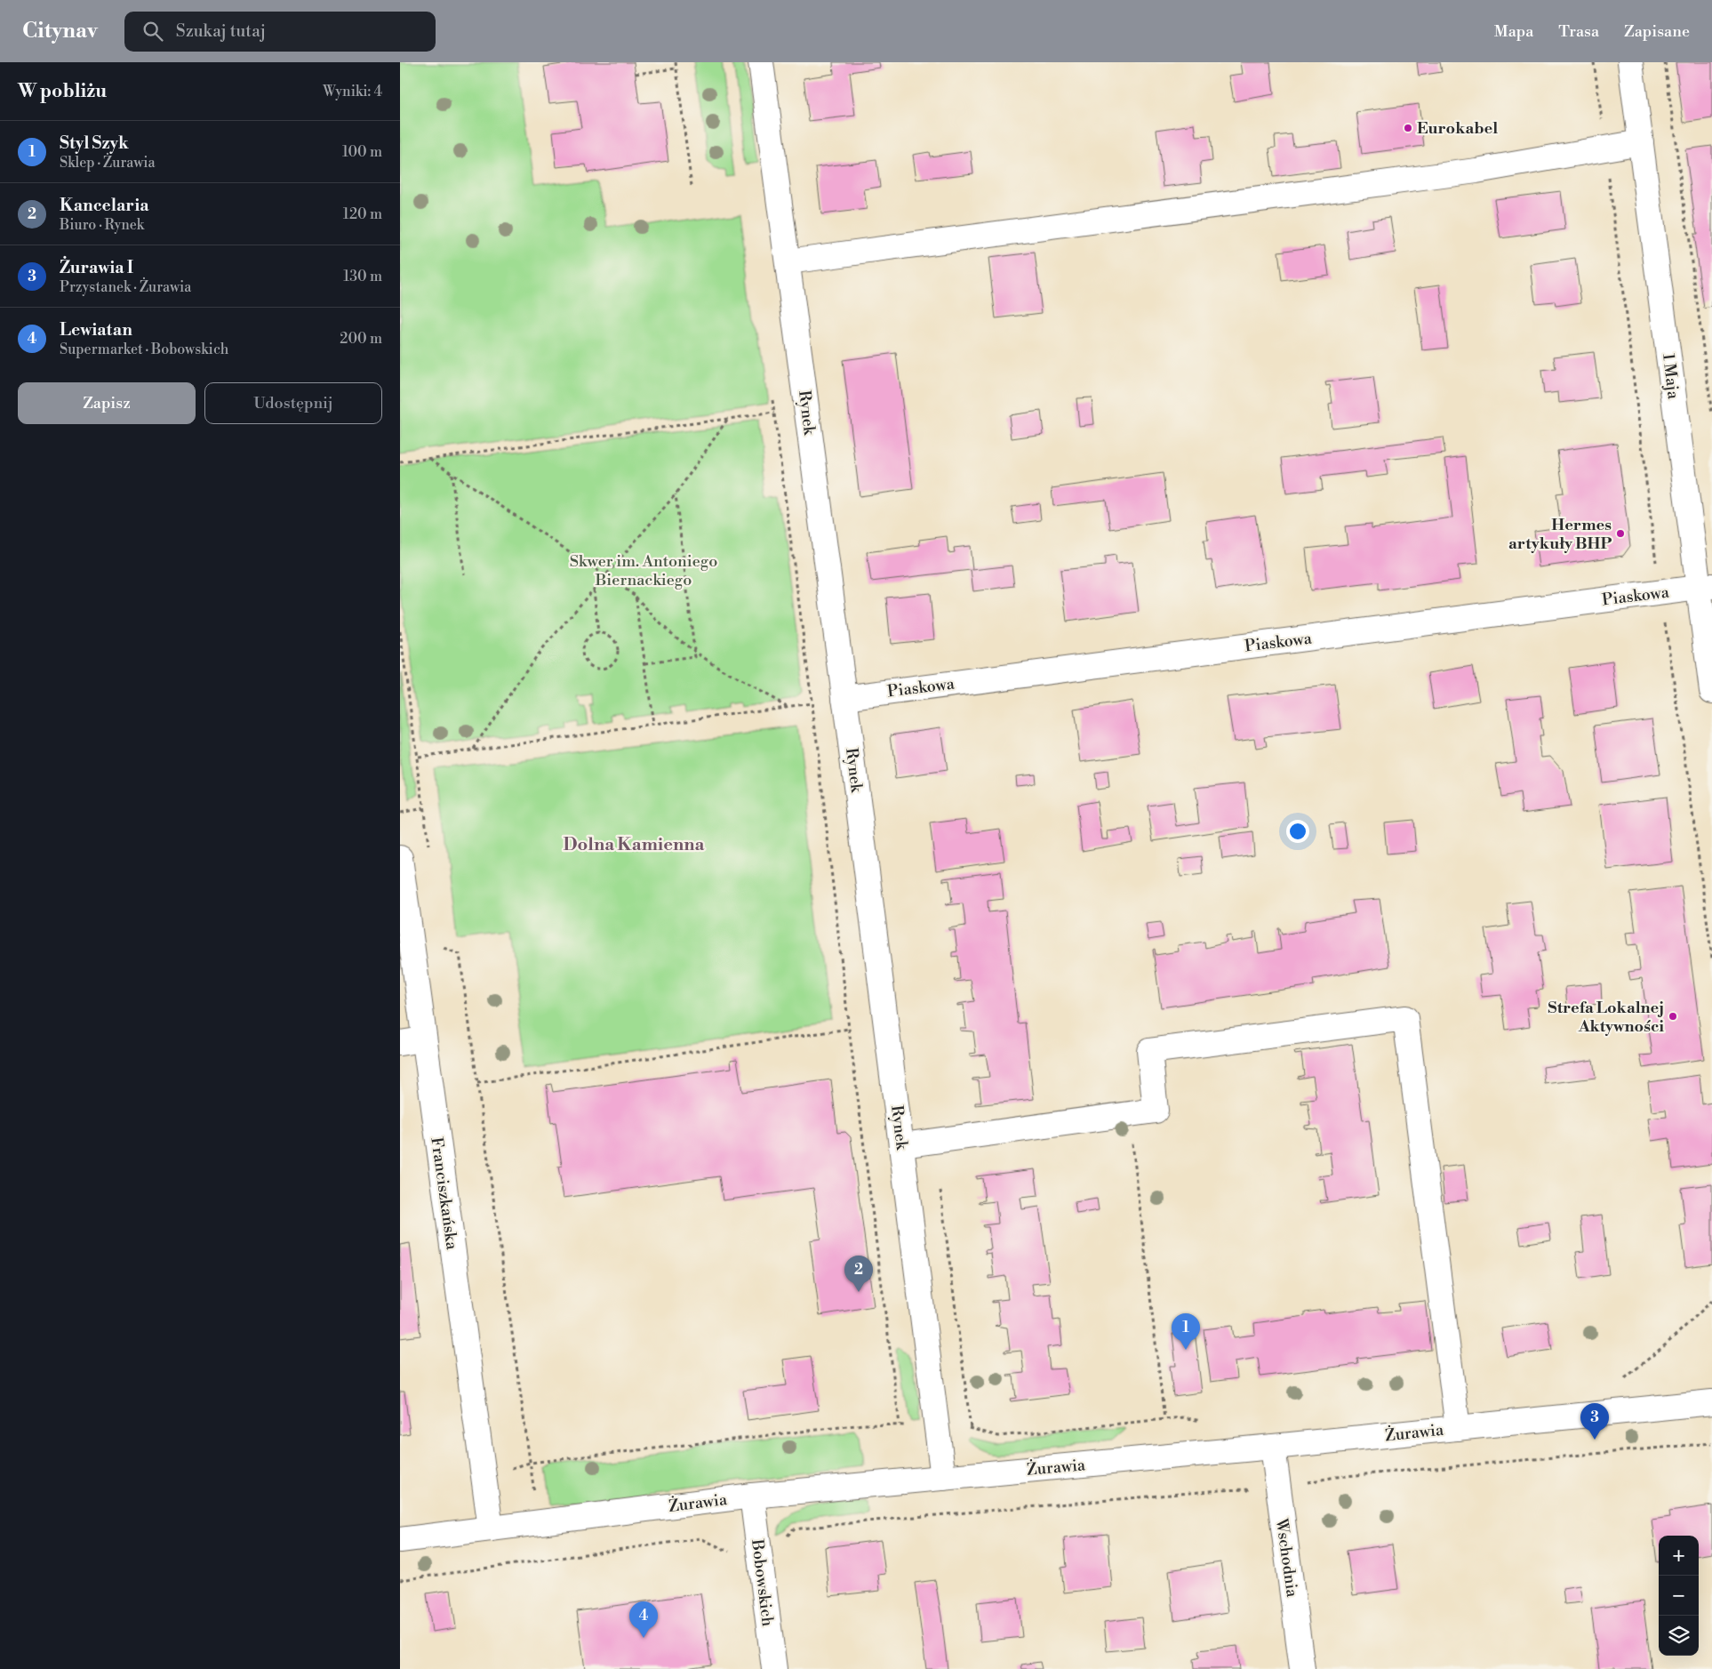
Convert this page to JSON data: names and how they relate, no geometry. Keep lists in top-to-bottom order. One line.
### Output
{"streets":{"street":["1 Maja","Rynek","Piaskowa","Franciszkańska","Żurawia","Wschodnia","Bobowskich"]},"crossings":[["1 Maja","Piaskowa"],["Rynek","Piaskowa"],["Rynek","Żurawia"],["Franciszkańska","Żurawia"],["Żurawia","Wschodnia"],["Żurawia","Bobowskich"]],"districts":["Dolna Kamienna"],"parks":["Skwer im. Antoniego Biernackiego"],"places":["Eurokabel","Hermes artykuły BHP","Strefa Lokalnej Aktywności"],"page":{"header":"Citynav","search":"Szukaj tutaj","nav":["Mapa","Trasa","Zapisane"],"heading":["W pobliżu","Wyniki: 4"],"list":[{"mark":"1","name":"Styl Szyk","note":"Sklep · Żurawia","value":"100 m"},{"mark":"2","name":"Kancelaria","note":"Biuro · Rynek","value":"120 m"},{"mark":"3","name":"Żurawia I","note":"Przystanek · Żurawia","value":"130 m"},{"mark":"4","name":"Lewiatan","note":"Supermarket · Bobowskich","value":"200 m"}],"buttons":["Zapisz","Udostępnij"],"pins":["2","1","3","4"],"map_buttons":["+","−"]}}
